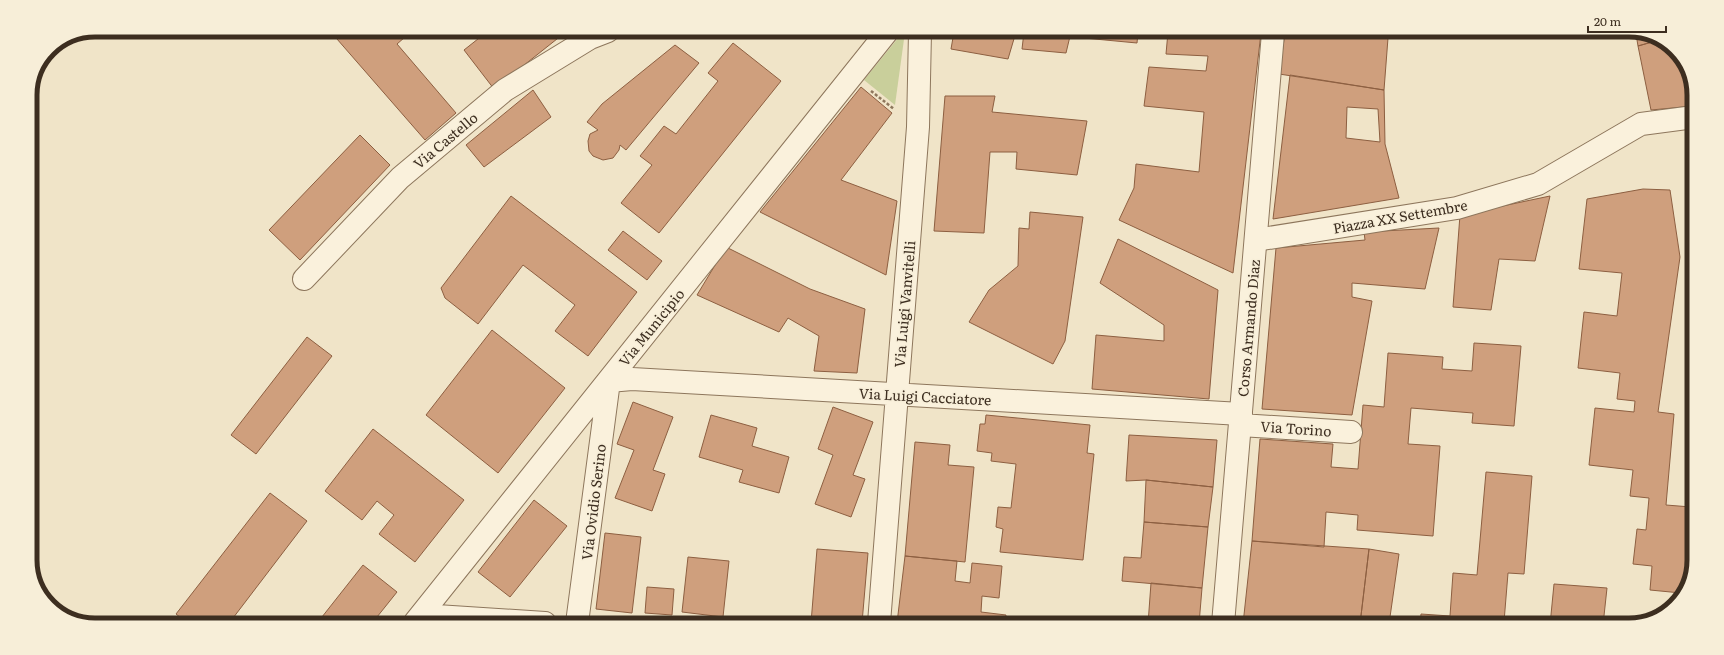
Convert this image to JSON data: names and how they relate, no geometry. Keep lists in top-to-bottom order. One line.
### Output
{"streets":{"street":["Via Castello","Piazza XX Settembre","Via Luigi Vanvitelli","Via Municipio","Corso Armando Diaz","Via Luigi Cacciatore","Via Torino","Via Ovidio Serino"]},"crossings":[["Piazza XX Settembre","Corso Armando Diaz"],["Via Luigi Vanvitelli","Via Luigi Cacciatore"],["Via Municipio","Via Luigi Cacciatore"],["Via Municipio","Via Ovidio Serino"],["Corso Armando Diaz","Via Luigi Cacciatore"],["Corso Armando Diaz","Via Torino"],["Via Luigi Cacciatore","Via Torino"],["Via Luigi Cacciatore","Via Ovidio Serino"]],"scale_bar":"20 m"}
